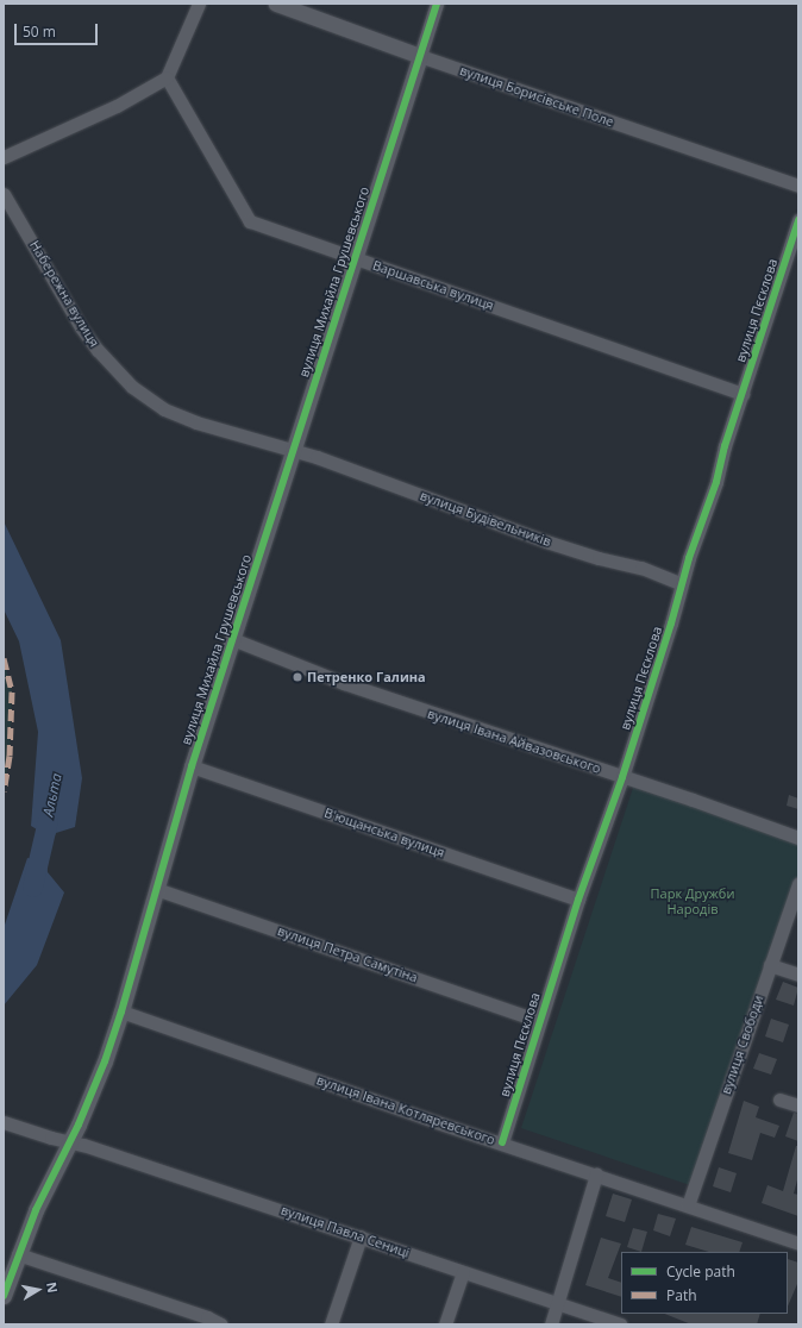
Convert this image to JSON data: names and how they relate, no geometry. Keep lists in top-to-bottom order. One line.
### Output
{"streets":{"street":["вулиця Борисівське Поле","вулиця Михайла Грушевського","Варшавська вулиця","Набережна вулиця","вулиця Пєсклова","вулиця Будівельників","вулиця Івана Айвазовського","В'ющанська вулиця","вулиця Петра Самутіна","вулиця Свободи","вулиця Івана Котляревського","вулиця Павла Сениці"]},"crossings":[["вулиця Борисівське Поле","вулиця Михайла Грушевського"],["вулиця Михайла Грушевського","Варшавська вулиця"],["вулиця Михайла Грушевського","Набережна вулиця"],["вулиця Михайла Грушевського","вулиця Будівельників"],["вулиця Михайла Грушевського","вулиця Івана Айвазовського"],["вулиця Михайла Грушевського","В'ющанська вулиця"],["вулиця Михайла Грушевського","вулиця Петра Самутіна"],["вулиця Михайла Грушевського","вулиця Івана Котляревського"],["вулиця Михайла Грушевського","вулиця Павла Сениці"],["Варшавська вулиця","вулиця Пєсклова"],["Набережна вулиця","вулиця Будівельників"],["вулиця Пєсклова","вулиця Будівельників"],["вулиця Пєсклова","вулиця Івана Айвазовського"],["вулиця Пєсклова","В'ющанська вулиця"],["вулиця Пєсклова","вулиця Петра Самутіна"],["вулиця Пєсклова","вулиця Івана Котляревського"],["вулиця Свободи","вулиця Івана Котляревського"]],"water":["Альта"],"parks":["Парк Дружби Народів"],"places":["Петренко Галина"],"legend":["Cycle path","Path"],"scale_bar":"50 m","north":"right"}
